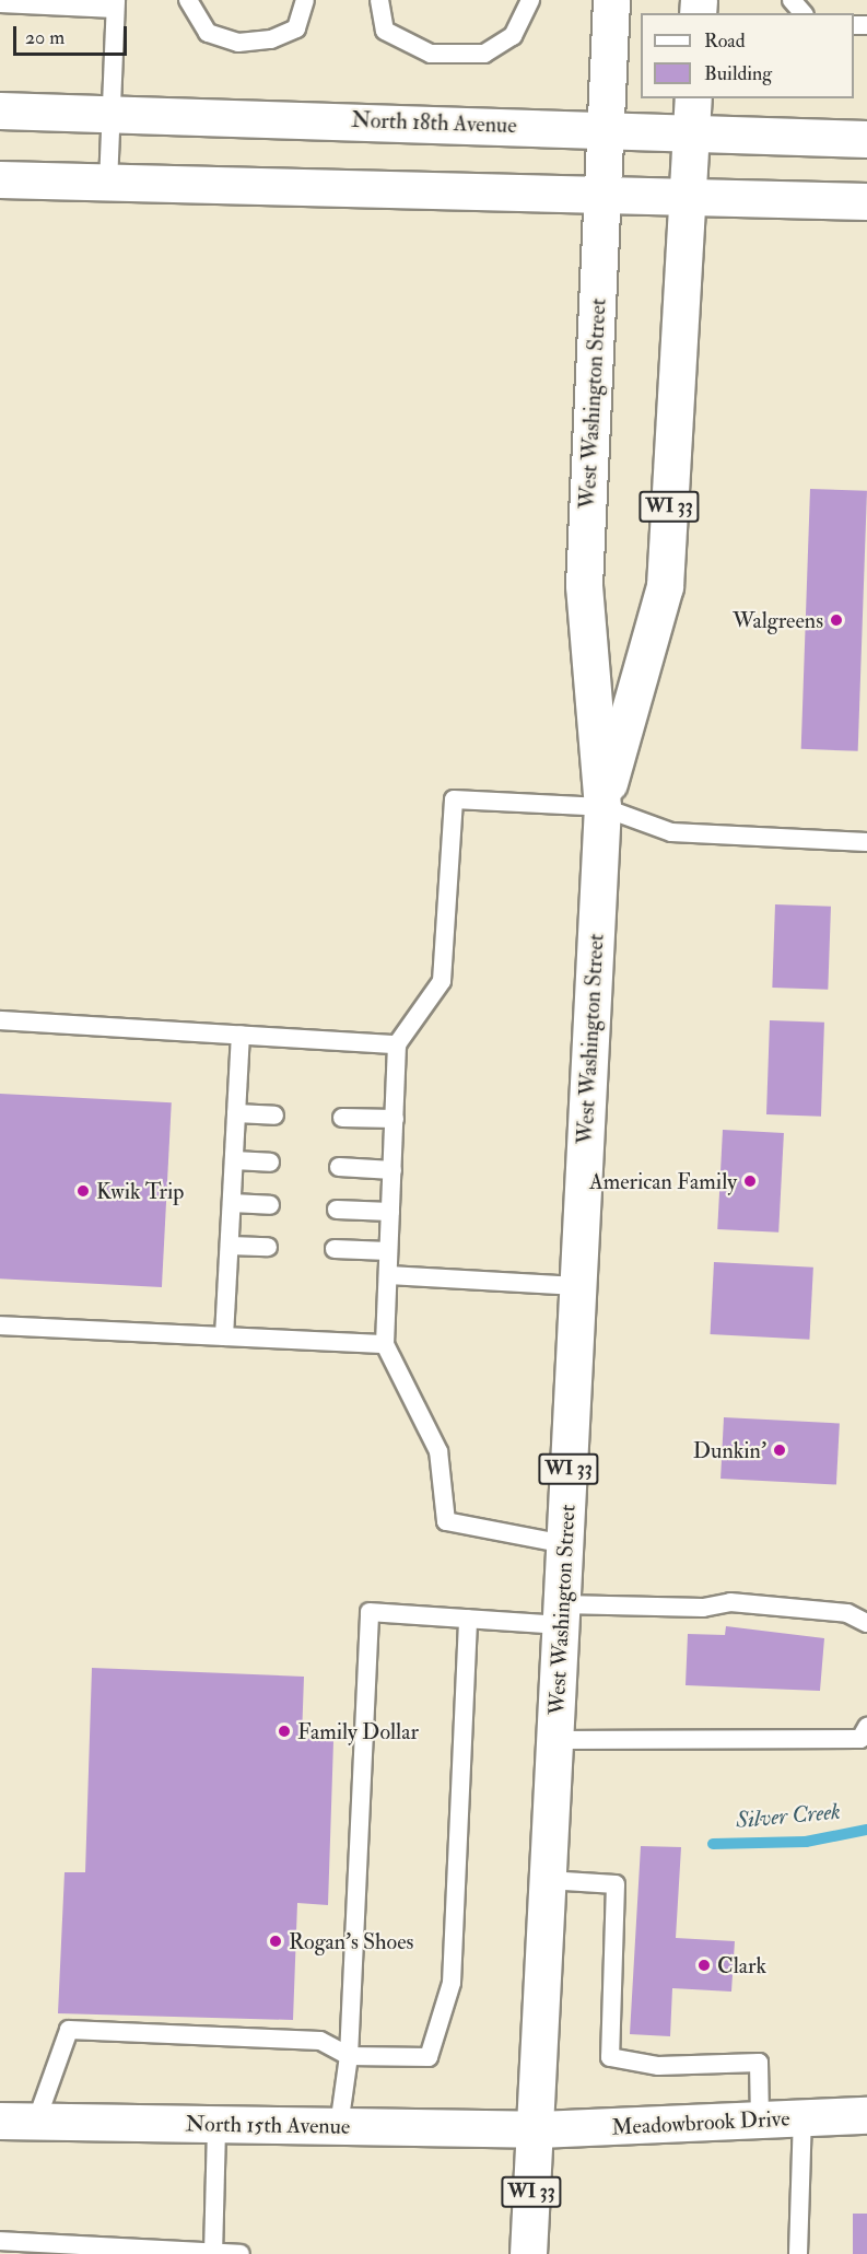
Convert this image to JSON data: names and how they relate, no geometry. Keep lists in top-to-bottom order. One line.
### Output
{"streets":{"main road":["North 18th Avenue","West Washington Street","WI 33","Meadowbrook Drive","North 15th Avenue"]},"crossings":[["North 18th Avenue","West Washington Street"],["West Washington Street","Meadowbrook Drive"],["West Washington Street","North 15th Avenue"],["Meadowbrook Drive","North 15th Avenue"]],"water":["Silver Creek"],"places":["Walgreens","American Family","Kwik Trip","Dunkin'","Family Dollar","Rogan's Shoes","Clark"],"legend":["Road","Building"],"scale_bar":"20 m"}
